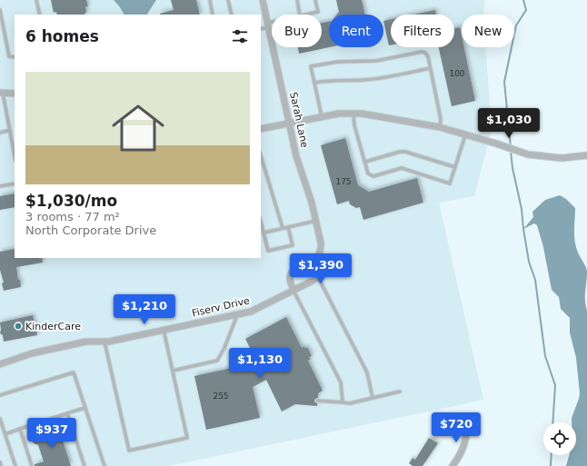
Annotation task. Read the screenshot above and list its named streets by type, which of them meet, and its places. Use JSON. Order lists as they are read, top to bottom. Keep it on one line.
{"streets":{"street":["Sarah Lane","Fiserv Drive"]},"places":["KinderCare"],"house_numbers":["100","175","255"],"page":{"chip":["Buy","Rent","Filters","New"],"heading":"6 homes","list":[{"name":"$1,030/mo","note":"3 rooms · 77 m² · North Corporate Drive"}],"price":["$1,030","$1,390","$1,210","$1,130","$720","$937"]}}
